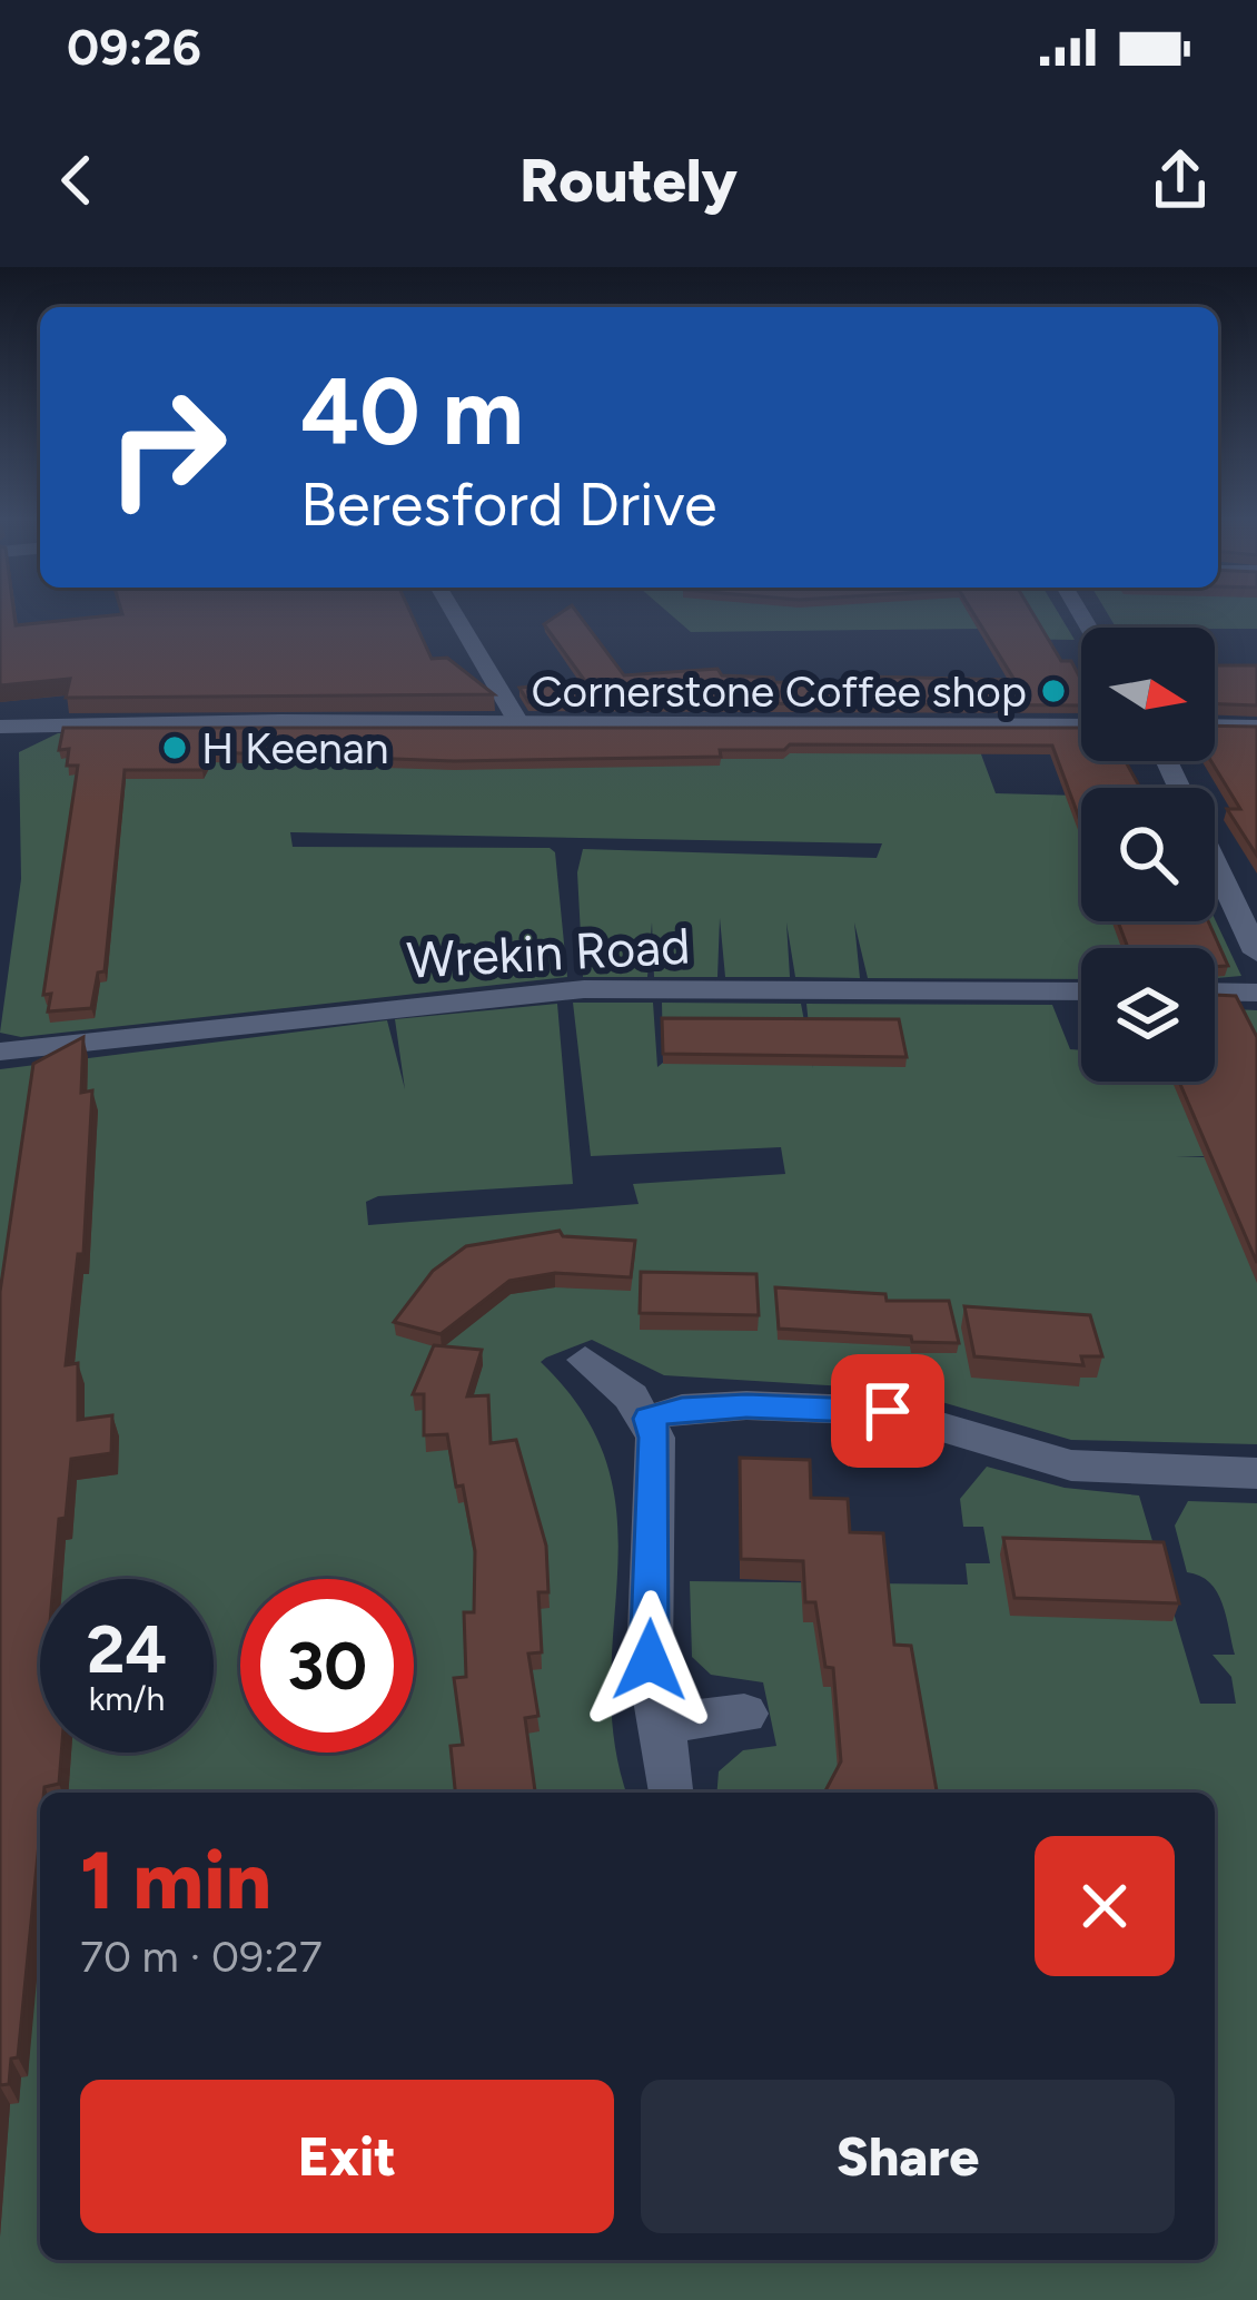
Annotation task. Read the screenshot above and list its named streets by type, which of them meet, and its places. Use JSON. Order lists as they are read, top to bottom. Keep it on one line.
{"streets":{"street":["Wrekin Road"]},"places":["Cornerstone Coffee shop","H Keenan"],"north":"right","page":{"status":"09:26","header":"Routely","turn":["40 m","Beresford Drive"],"speed":"24 km/h","limit":"30","heading":["1 min","70 m · 09:27"],"buttons":["Exit","Share"]}}
